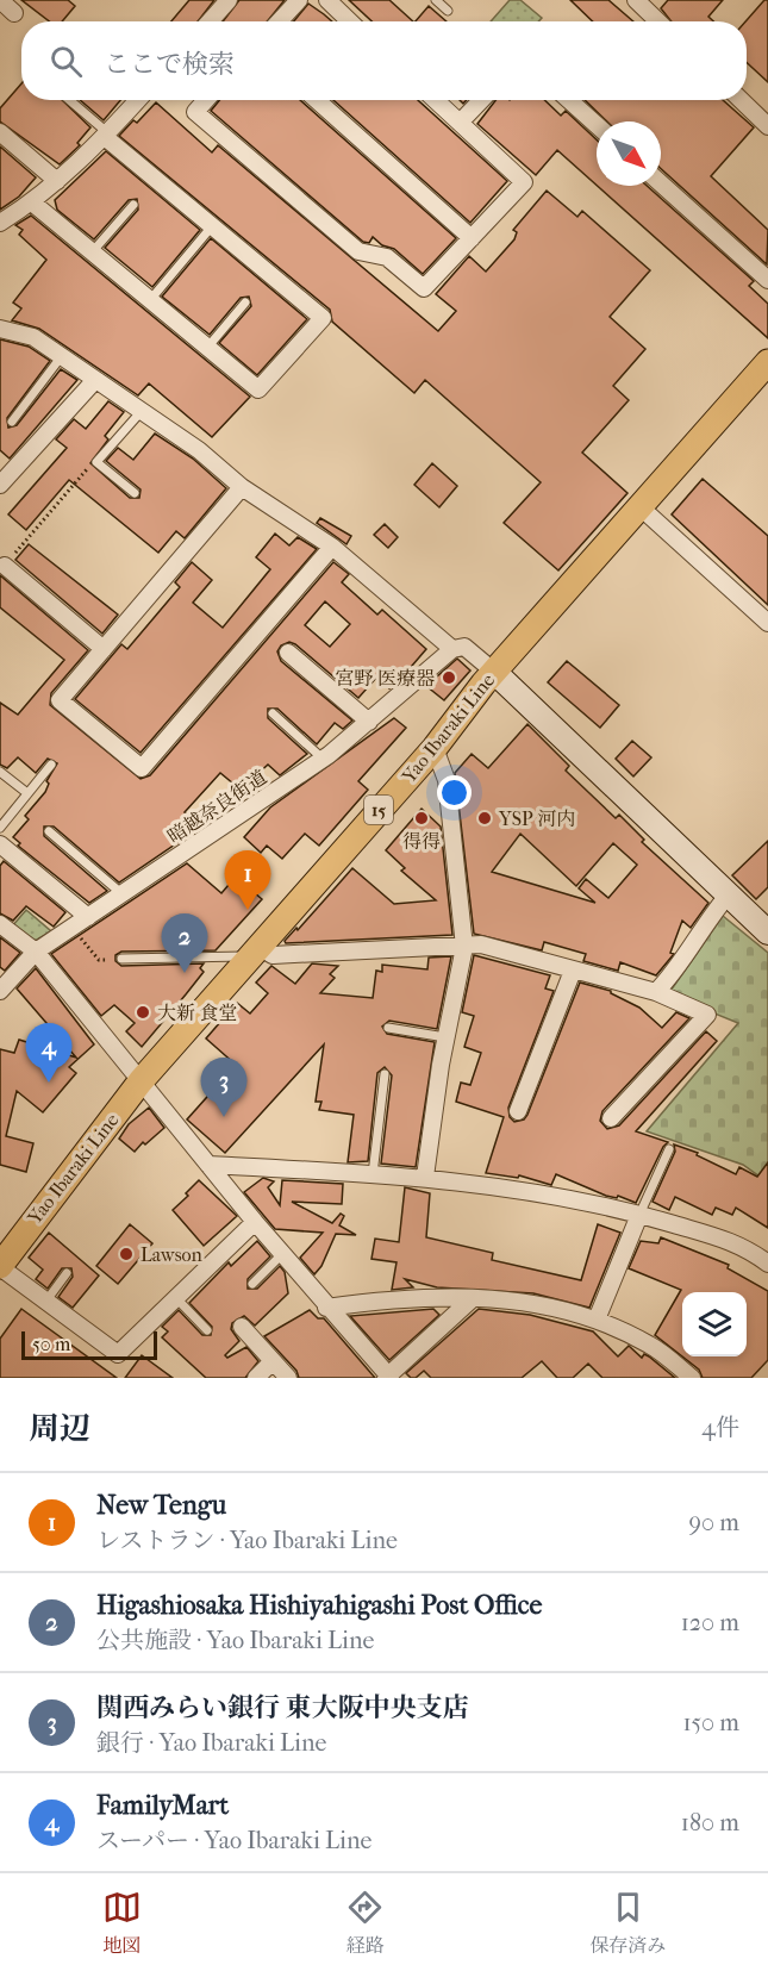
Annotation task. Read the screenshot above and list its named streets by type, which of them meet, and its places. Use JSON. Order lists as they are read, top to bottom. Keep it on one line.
{"streets":{"main road":["Yao Ibaraki Line","15"],"street":["暗越奈良街道"]},"places":["宮野 医療器","得得","YSP 河内","大新 食堂","Lawson"],"scale_bar":"50 m","north":"bottom right","page":{"search":"ここで検索","pins":["1","2","4","3"],"scale":"50 m","heading":["周辺","4件"],"list":[{"mark":"1","name":"New Tengu","note":"レストラン · Yao Ibaraki Line","value":"90 m"},{"mark":"2","name":"Higashiosaka Hishiyahigashi Post Office","note":"公共施設 · Yao Ibaraki Line","value":"120 m"},{"mark":"3","name":"関西みらい銀行 東大阪中央支店","note":"銀行 · Yao Ibaraki Line","value":"150 m"},{"mark":"4","name":"FamilyMart","note":"スーパー · Yao Ibaraki Line","value":"180 m"}],"nav":["地図","経路","保存済み"]}}
